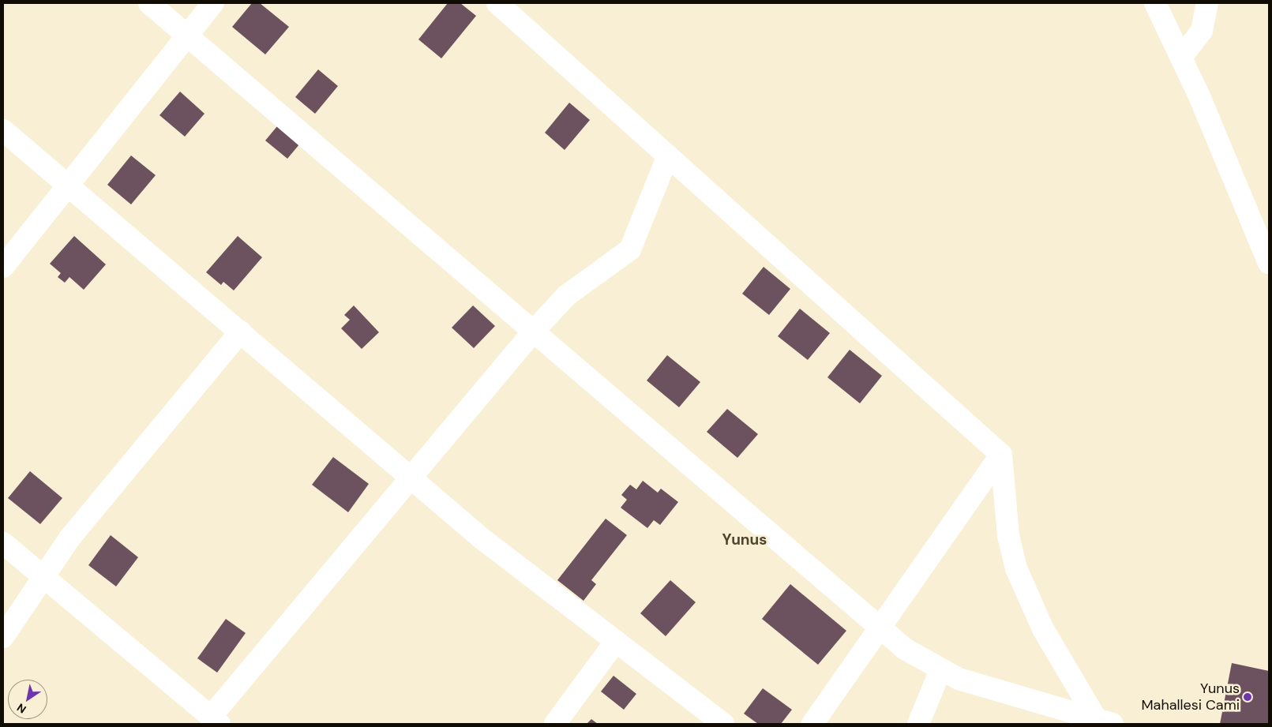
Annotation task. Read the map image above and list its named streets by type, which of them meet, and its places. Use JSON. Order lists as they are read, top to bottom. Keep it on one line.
{"districts":["Yunus"],"places":["Yunus Mahallesi Cami"],"north":"bottom left"}
